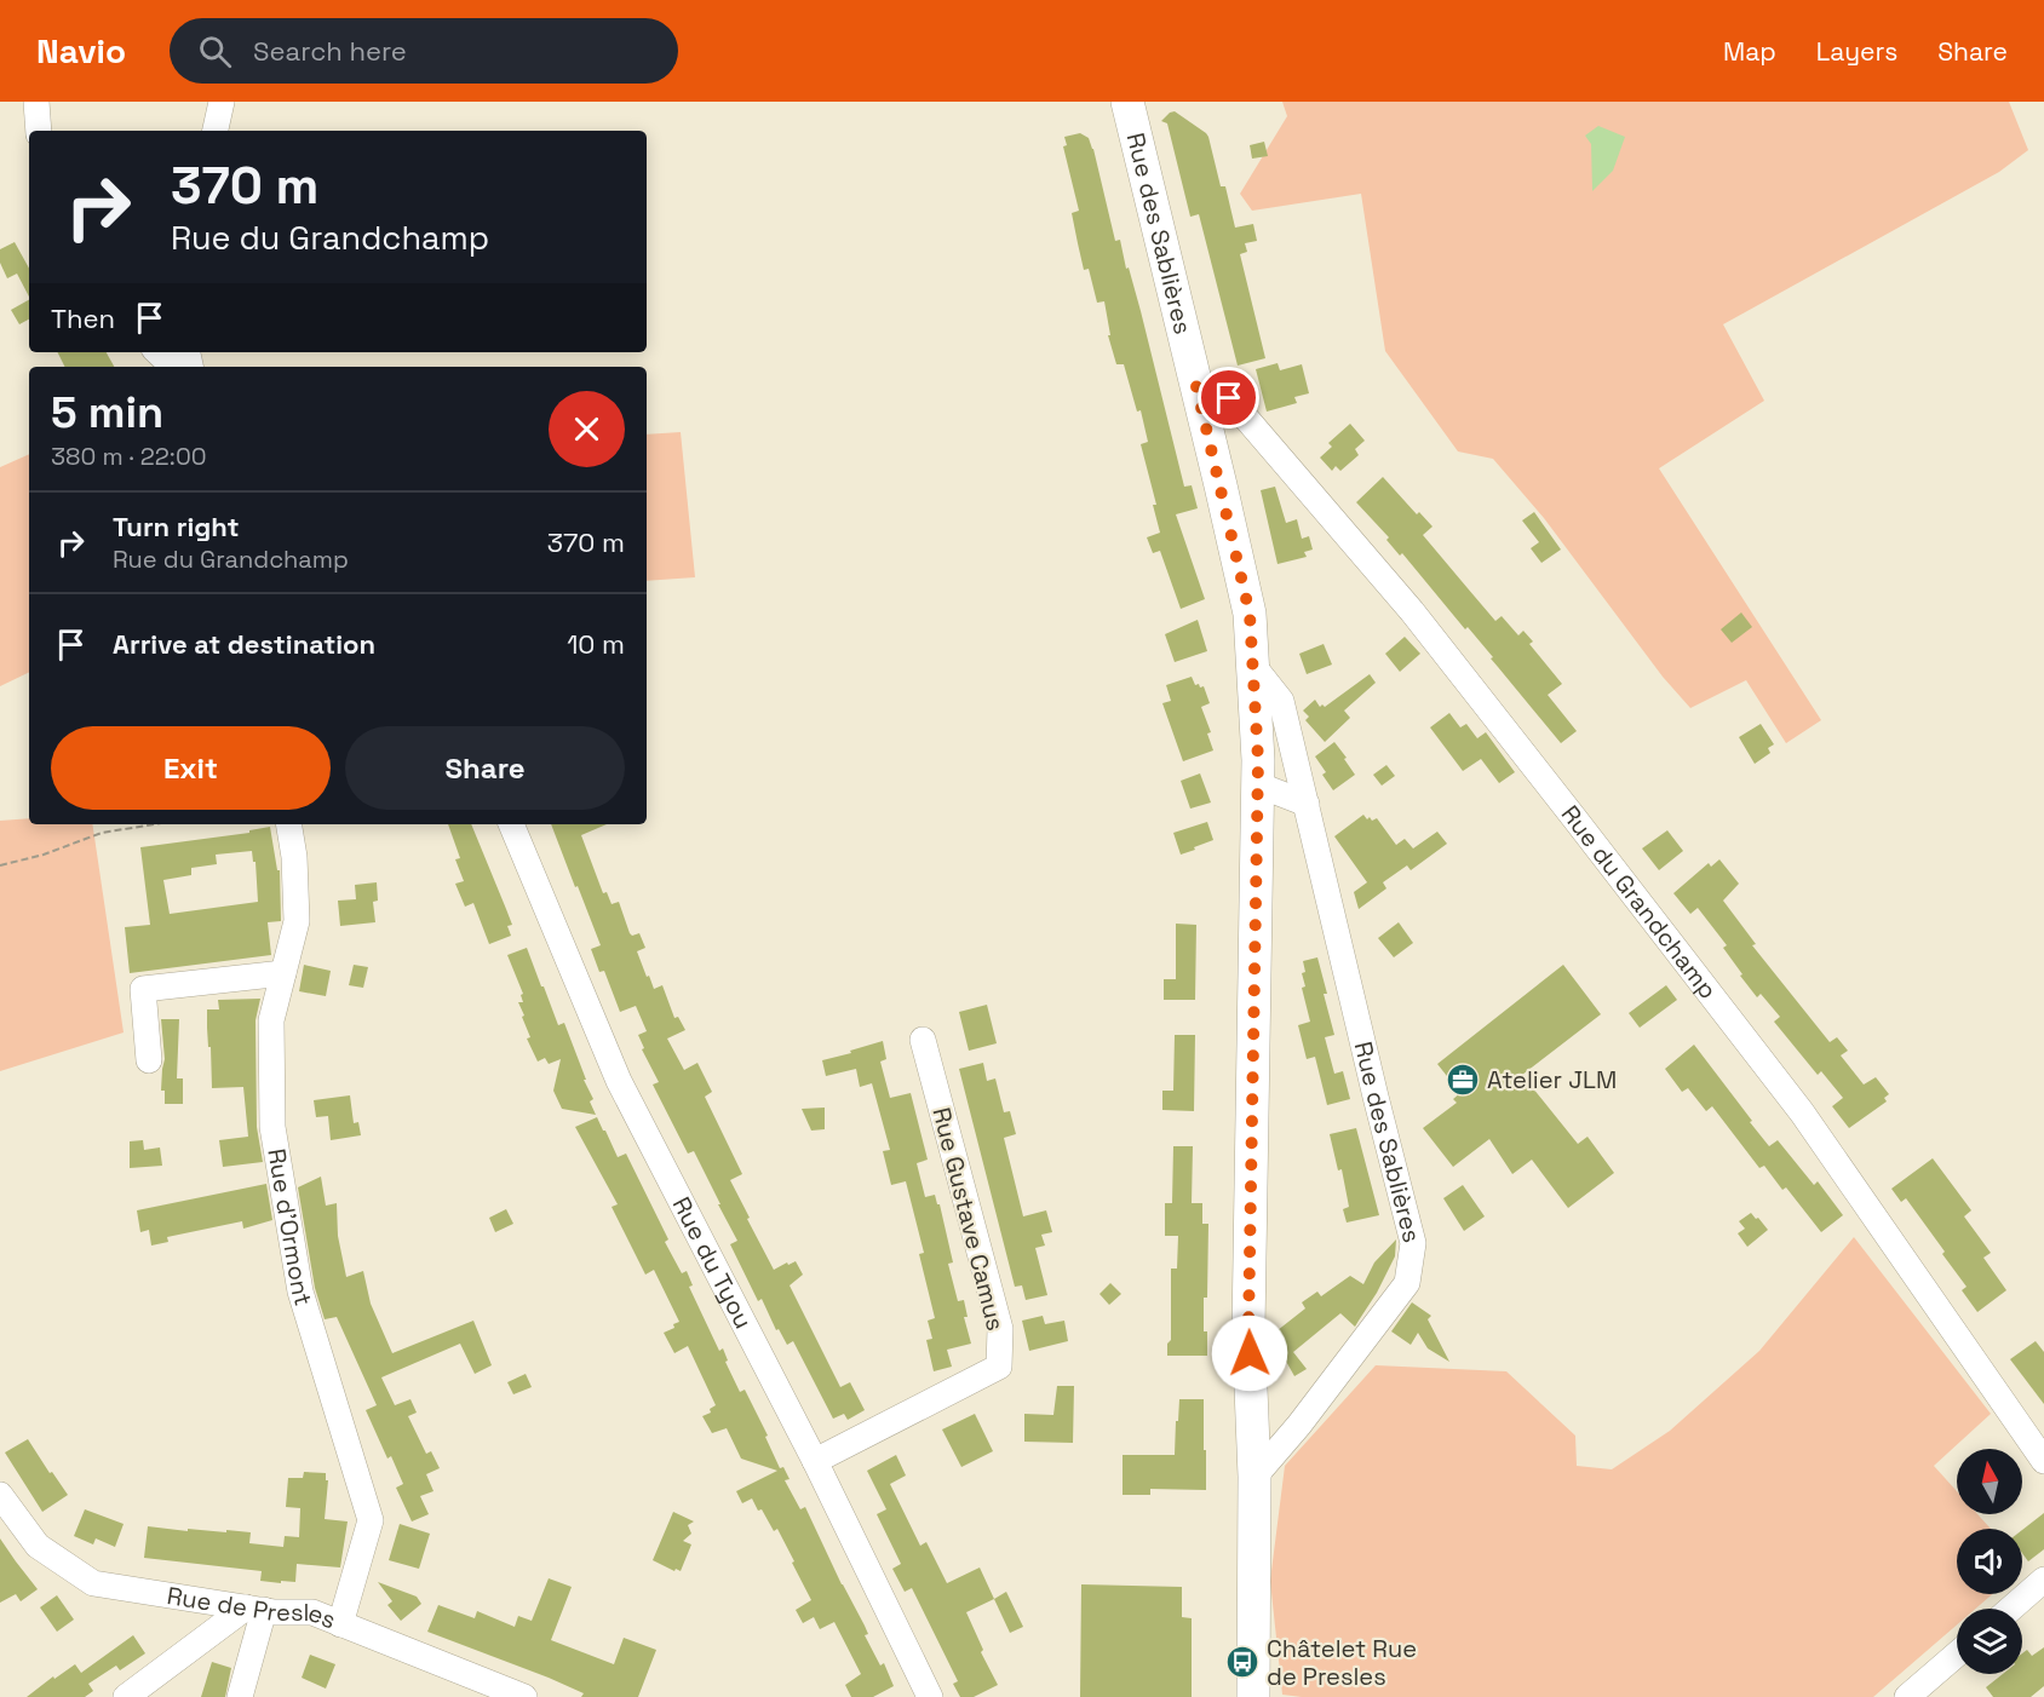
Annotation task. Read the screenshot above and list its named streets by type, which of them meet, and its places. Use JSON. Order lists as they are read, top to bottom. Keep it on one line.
{"streets":{"main road":["Rue des Sablières"],"street":["Rue du Grandchamp","Rue Gustave Camus","Rue d'Ormont","Rue du Tyou","Rue de Presles"]},"crossings":[["Rue des Sablières","Rue du Grandchamp"],["Rue Gustave Camus","Rue du Tyou"],["Rue d'Ormont","Rue de Presles"]],"places":{"office":["Atelier JLM"],"bus stop":["Châtelet Rue de Presles"]},"north":"top","page":{"header":"Navio","search":"Search here","nav":["Map","Layers","Share"],"turn":["370 m","Rue du Grandchamp"],"then":"Then","heading":["5 min","380 m · 22:00"],"list":[{"name":"Turn right","note":"Rue du Grandchamp","value":"370 m"},{"name":"Arrive at destination","value":"10 m"}],"buttons":["Exit","Share"]}}
